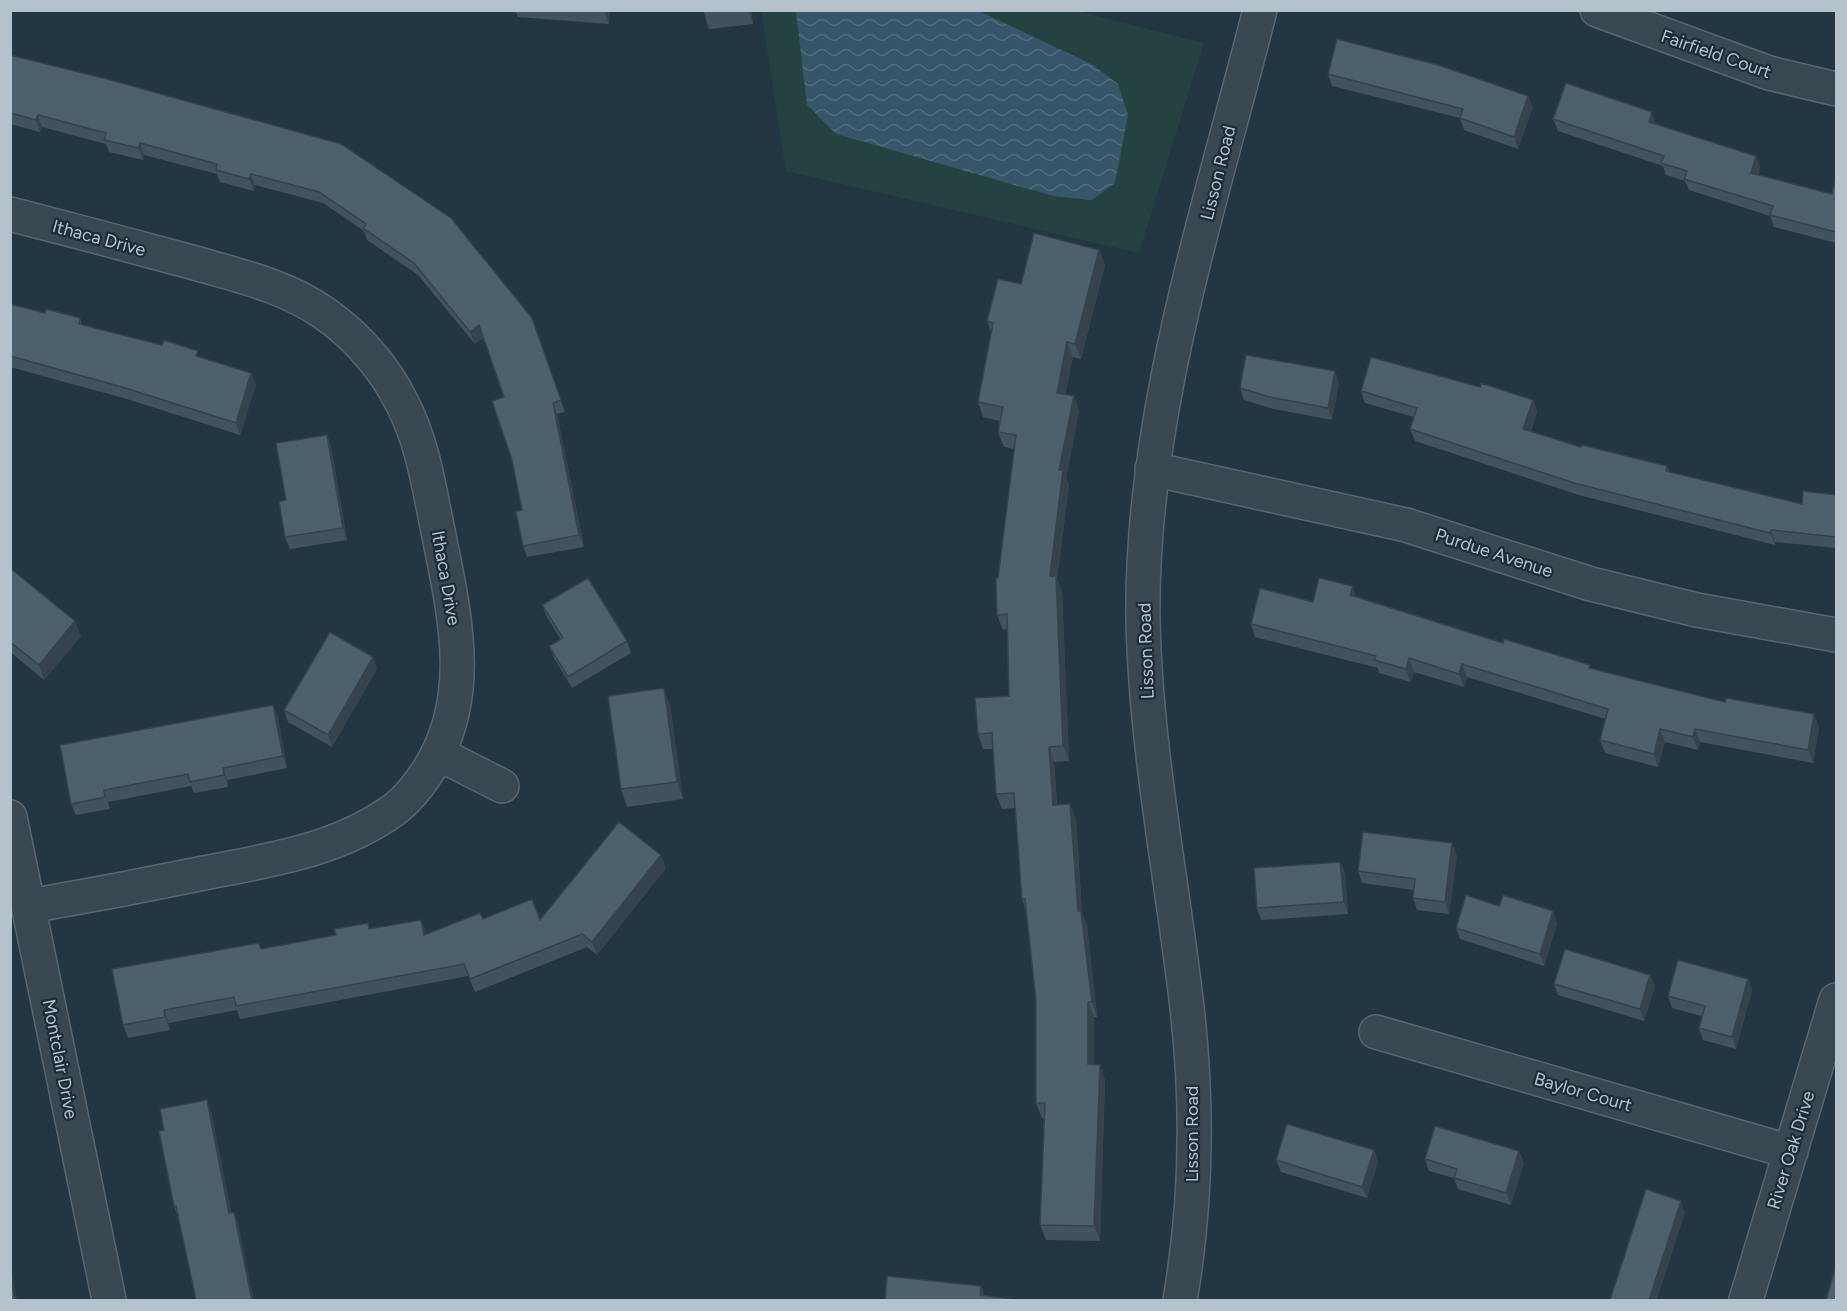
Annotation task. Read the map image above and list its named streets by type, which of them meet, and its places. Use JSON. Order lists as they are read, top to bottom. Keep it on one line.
{"streets":{"street":["Fairfield Court","Lisson Road","Ithaca Drive","Purdue Avenue","Montclair Drive","Baylor Court","River Oak Drive"]},"crossings":[["Lisson Road","Purdue Avenue"],["Ithaca Drive","Montclair Drive"],["Baylor Court","River Oak Drive"]]}
